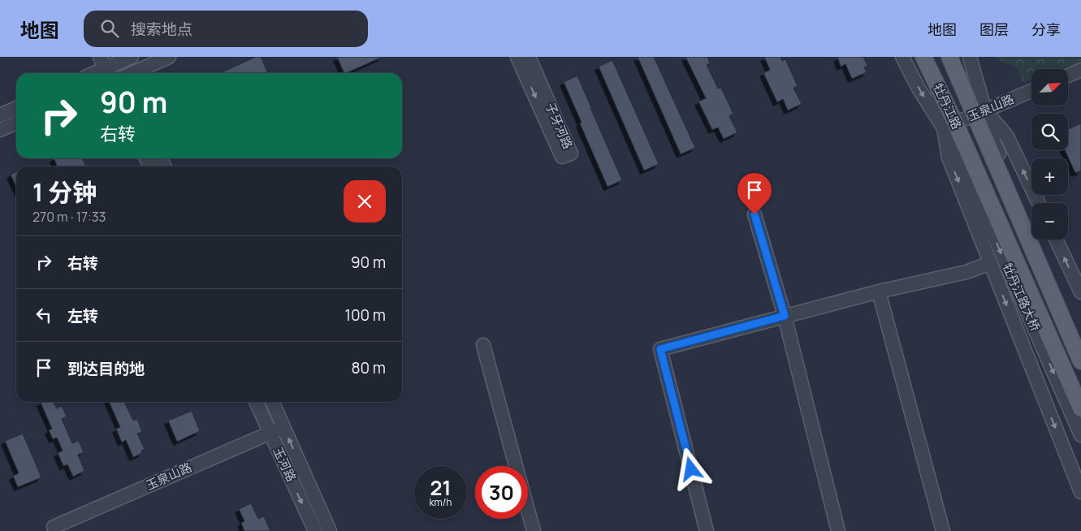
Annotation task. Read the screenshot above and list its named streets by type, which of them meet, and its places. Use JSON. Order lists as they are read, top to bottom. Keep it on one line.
{"streets":{"main road":["牡丹江路","牡丹江路大桥"],"street":["玉泉山路","子牙河路","玉河路"]},"crossings":[["牡丹江路","玉泉山路"],["牡丹江路","牡丹江路大桥"],["玉泉山路","玉河路"]],"north":"top right","page":{"header":"地图","search":"搜索地点","nav":["地图","图层","分享"],"map_buttons":["+","−"],"turn":["90 m","右转"],"heading":["1 分钟","270 m · 17:33"],"list":[{"name":"右转","value":"90 m"},{"name":"左转","value":"100 m"},{"name":"到达目的地","value":"80 m"}],"speed":"21 km/h","limit":"30"}}
